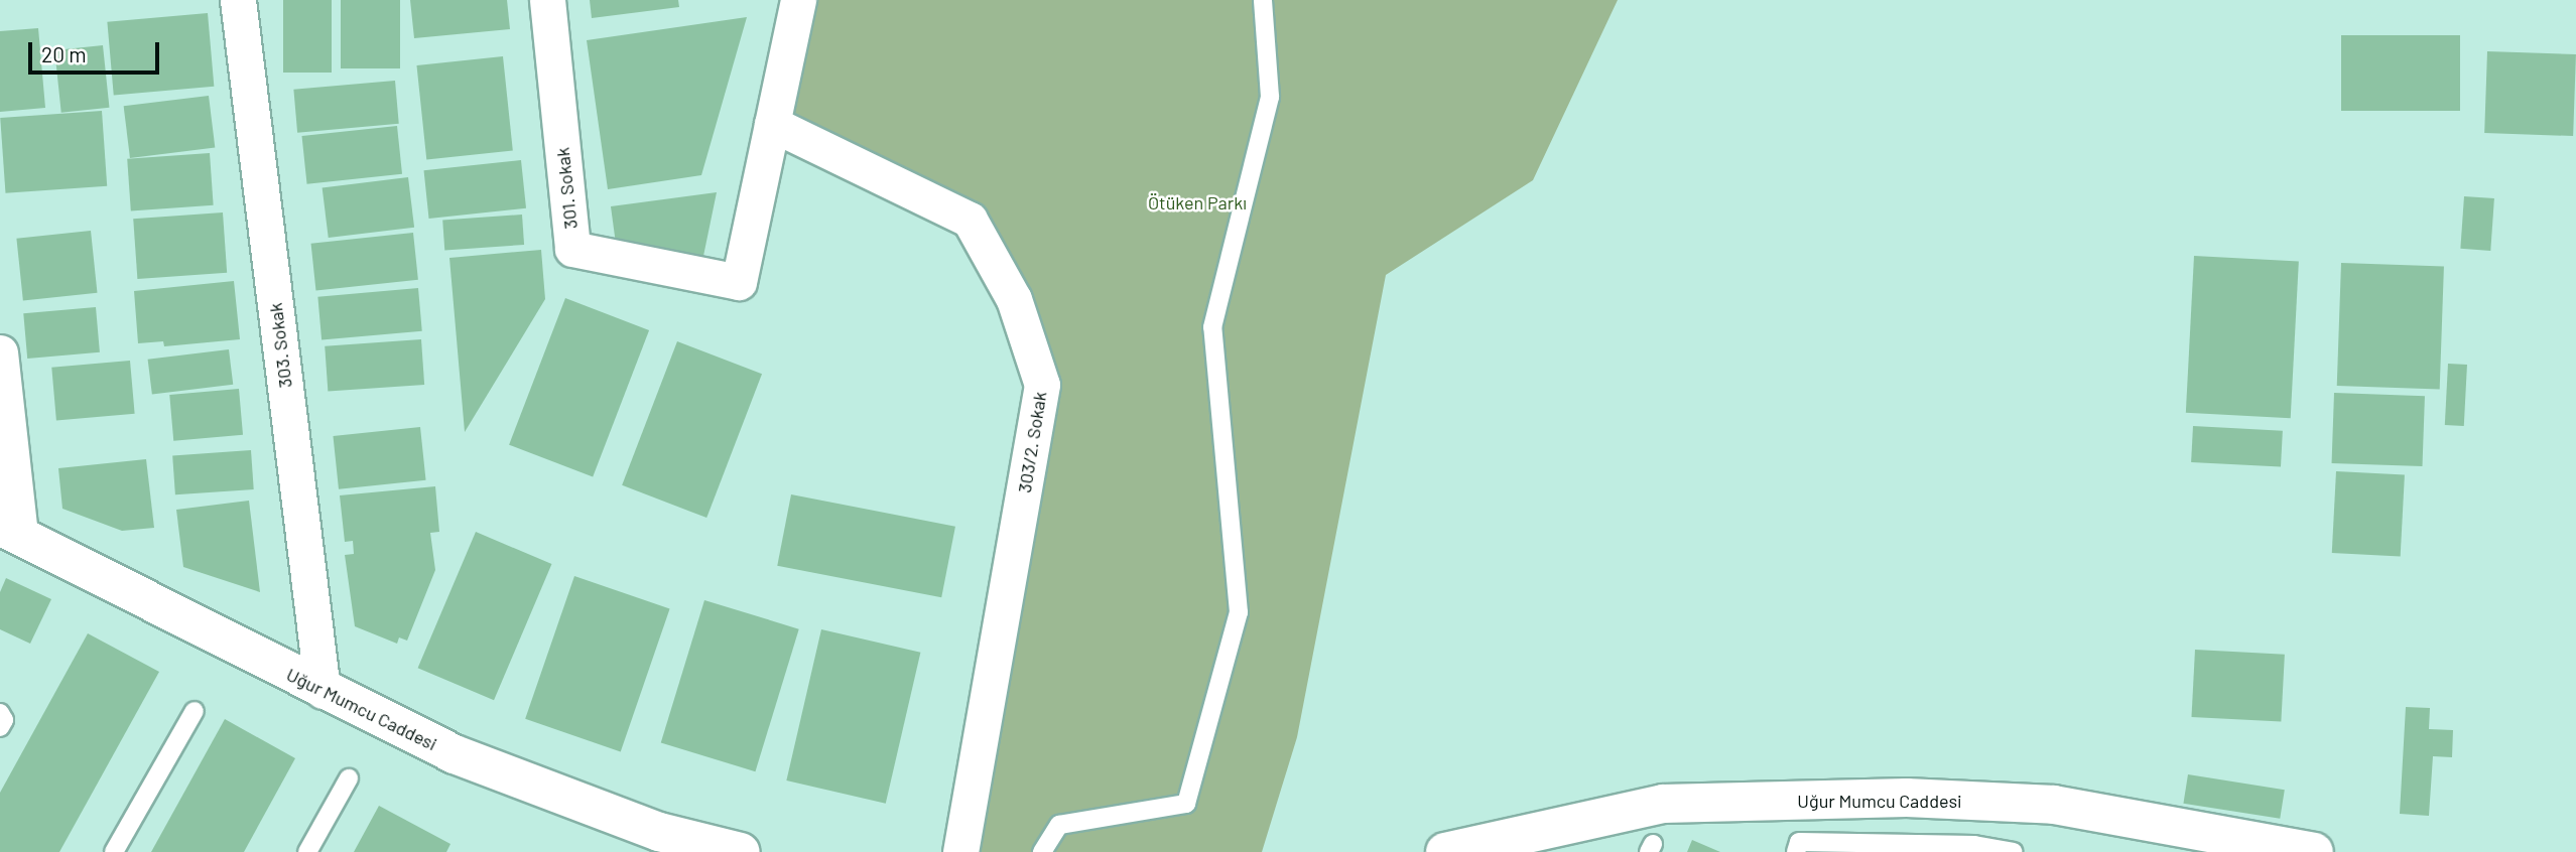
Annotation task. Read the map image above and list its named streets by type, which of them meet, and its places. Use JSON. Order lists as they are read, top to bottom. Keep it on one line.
{"streets":{"main road":["Uğur Mumcu Caddesi"],"street":["301. Sokak","303. Sokak","303/2. Sokak"]},"crossings":[["301. Sokak","303/2. Sokak"],["303. Sokak","Uğur Mumcu Caddesi"]],"parks":["Ötüken Parkı"],"scale_bar":"20 m"}
